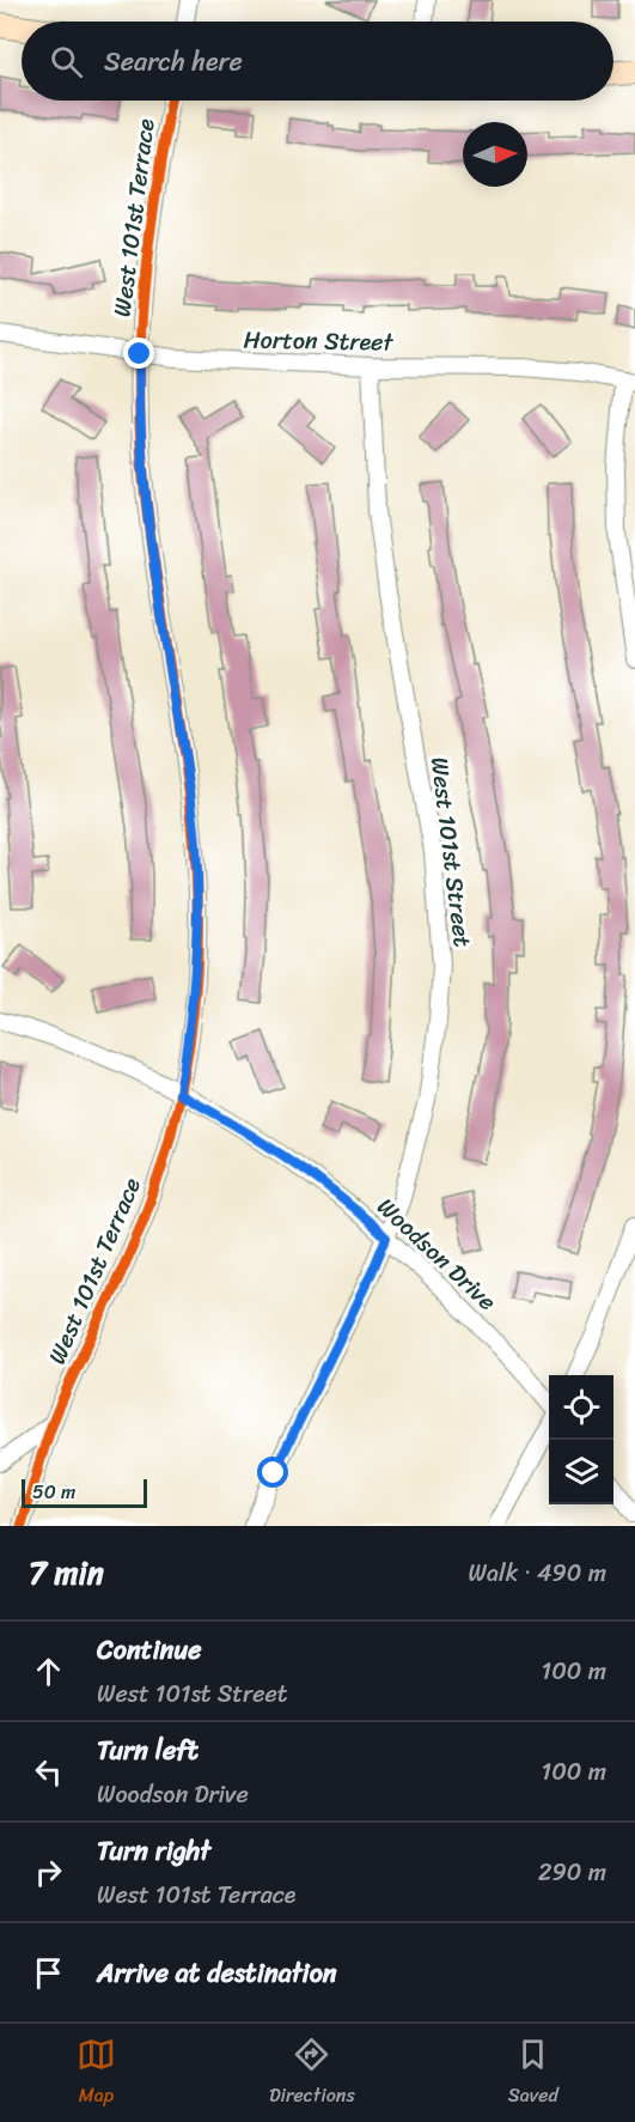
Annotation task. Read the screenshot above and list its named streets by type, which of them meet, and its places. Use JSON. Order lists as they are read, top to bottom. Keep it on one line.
{"streets":{"street":["West 101st Terrace","Horton Street","West 101st Street","Woodson Drive"]},"crossings":[["West 101st Terrace","Horton Street"],["West 101st Terrace","Woodson Drive"],["Horton Street","West 101st Street"],["West 101st Street","Woodson Drive"]],"scale_bar":"50 m","north":"right","page":{"search":"Search here","scale":"50 m","heading":["7 min","Walk · 490 m"],"list":[["Continue","West 101st Street","100 m"],["Turn left","Woodson Drive","100 m"],["Turn right","West 101st Terrace","290 m"],"Arrive at destination"],"nav":["Map","Directions","Saved"]}}
